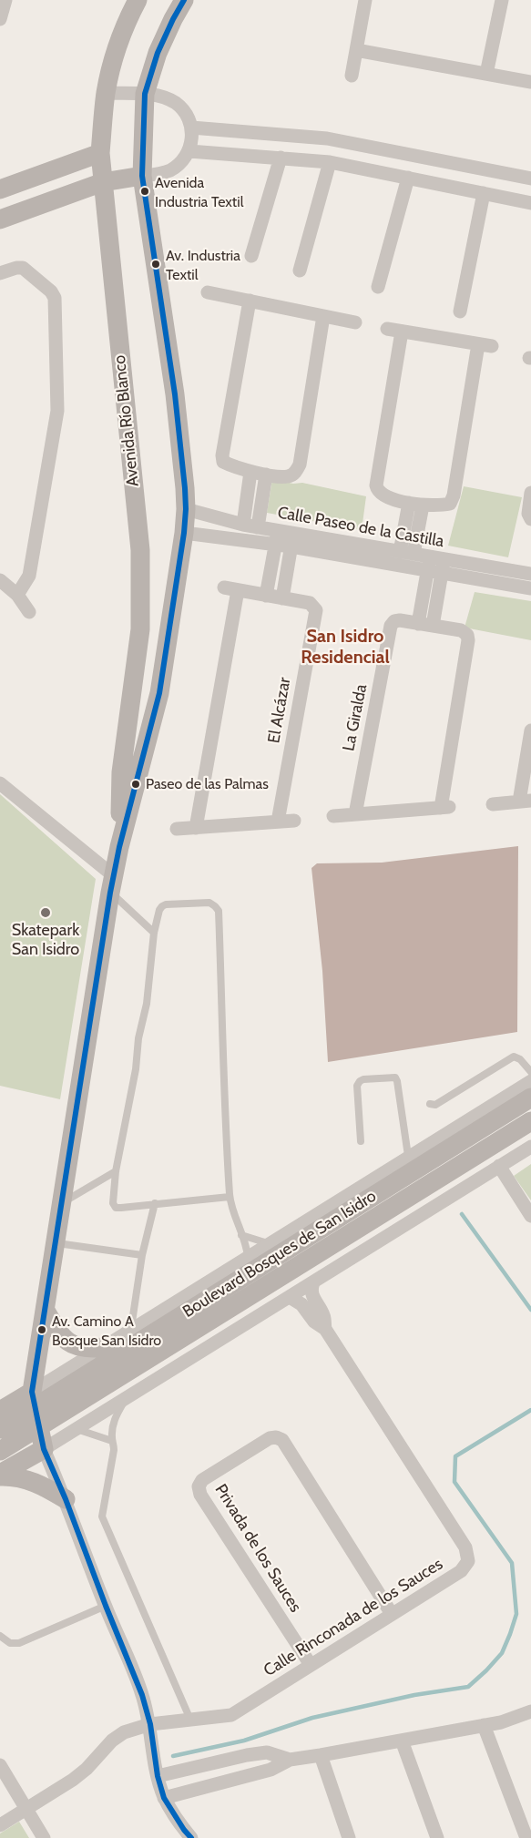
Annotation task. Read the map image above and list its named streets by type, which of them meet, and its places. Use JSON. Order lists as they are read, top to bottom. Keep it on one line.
{"streets":{"street":["Avenida Río Blanco","Calle Paseo de la Castilla","El Alcázar","La Giralda","Boulevard Bosques de San Isidro","Privada de los Sauces","Calle Rinconada de los Sauces"]},"crossings":[["Avenida Río Blanco","Calle Paseo de la Castilla"],["Avenida Río Blanco","Boulevard Bosques de San Isidro"],["Avenida Río Blanco","Calle Rinconada de los Sauces"],["Privada de los Sauces","Calle Rinconada de los Sauces"]],"districts":["San Isidro Residencial"],"places":["Avenida Industria Textil","Av. Industria Textil","Paseo de las Palmas","Skatepark San Isidro","Av. Camino A Bosque San Isidro"]}
